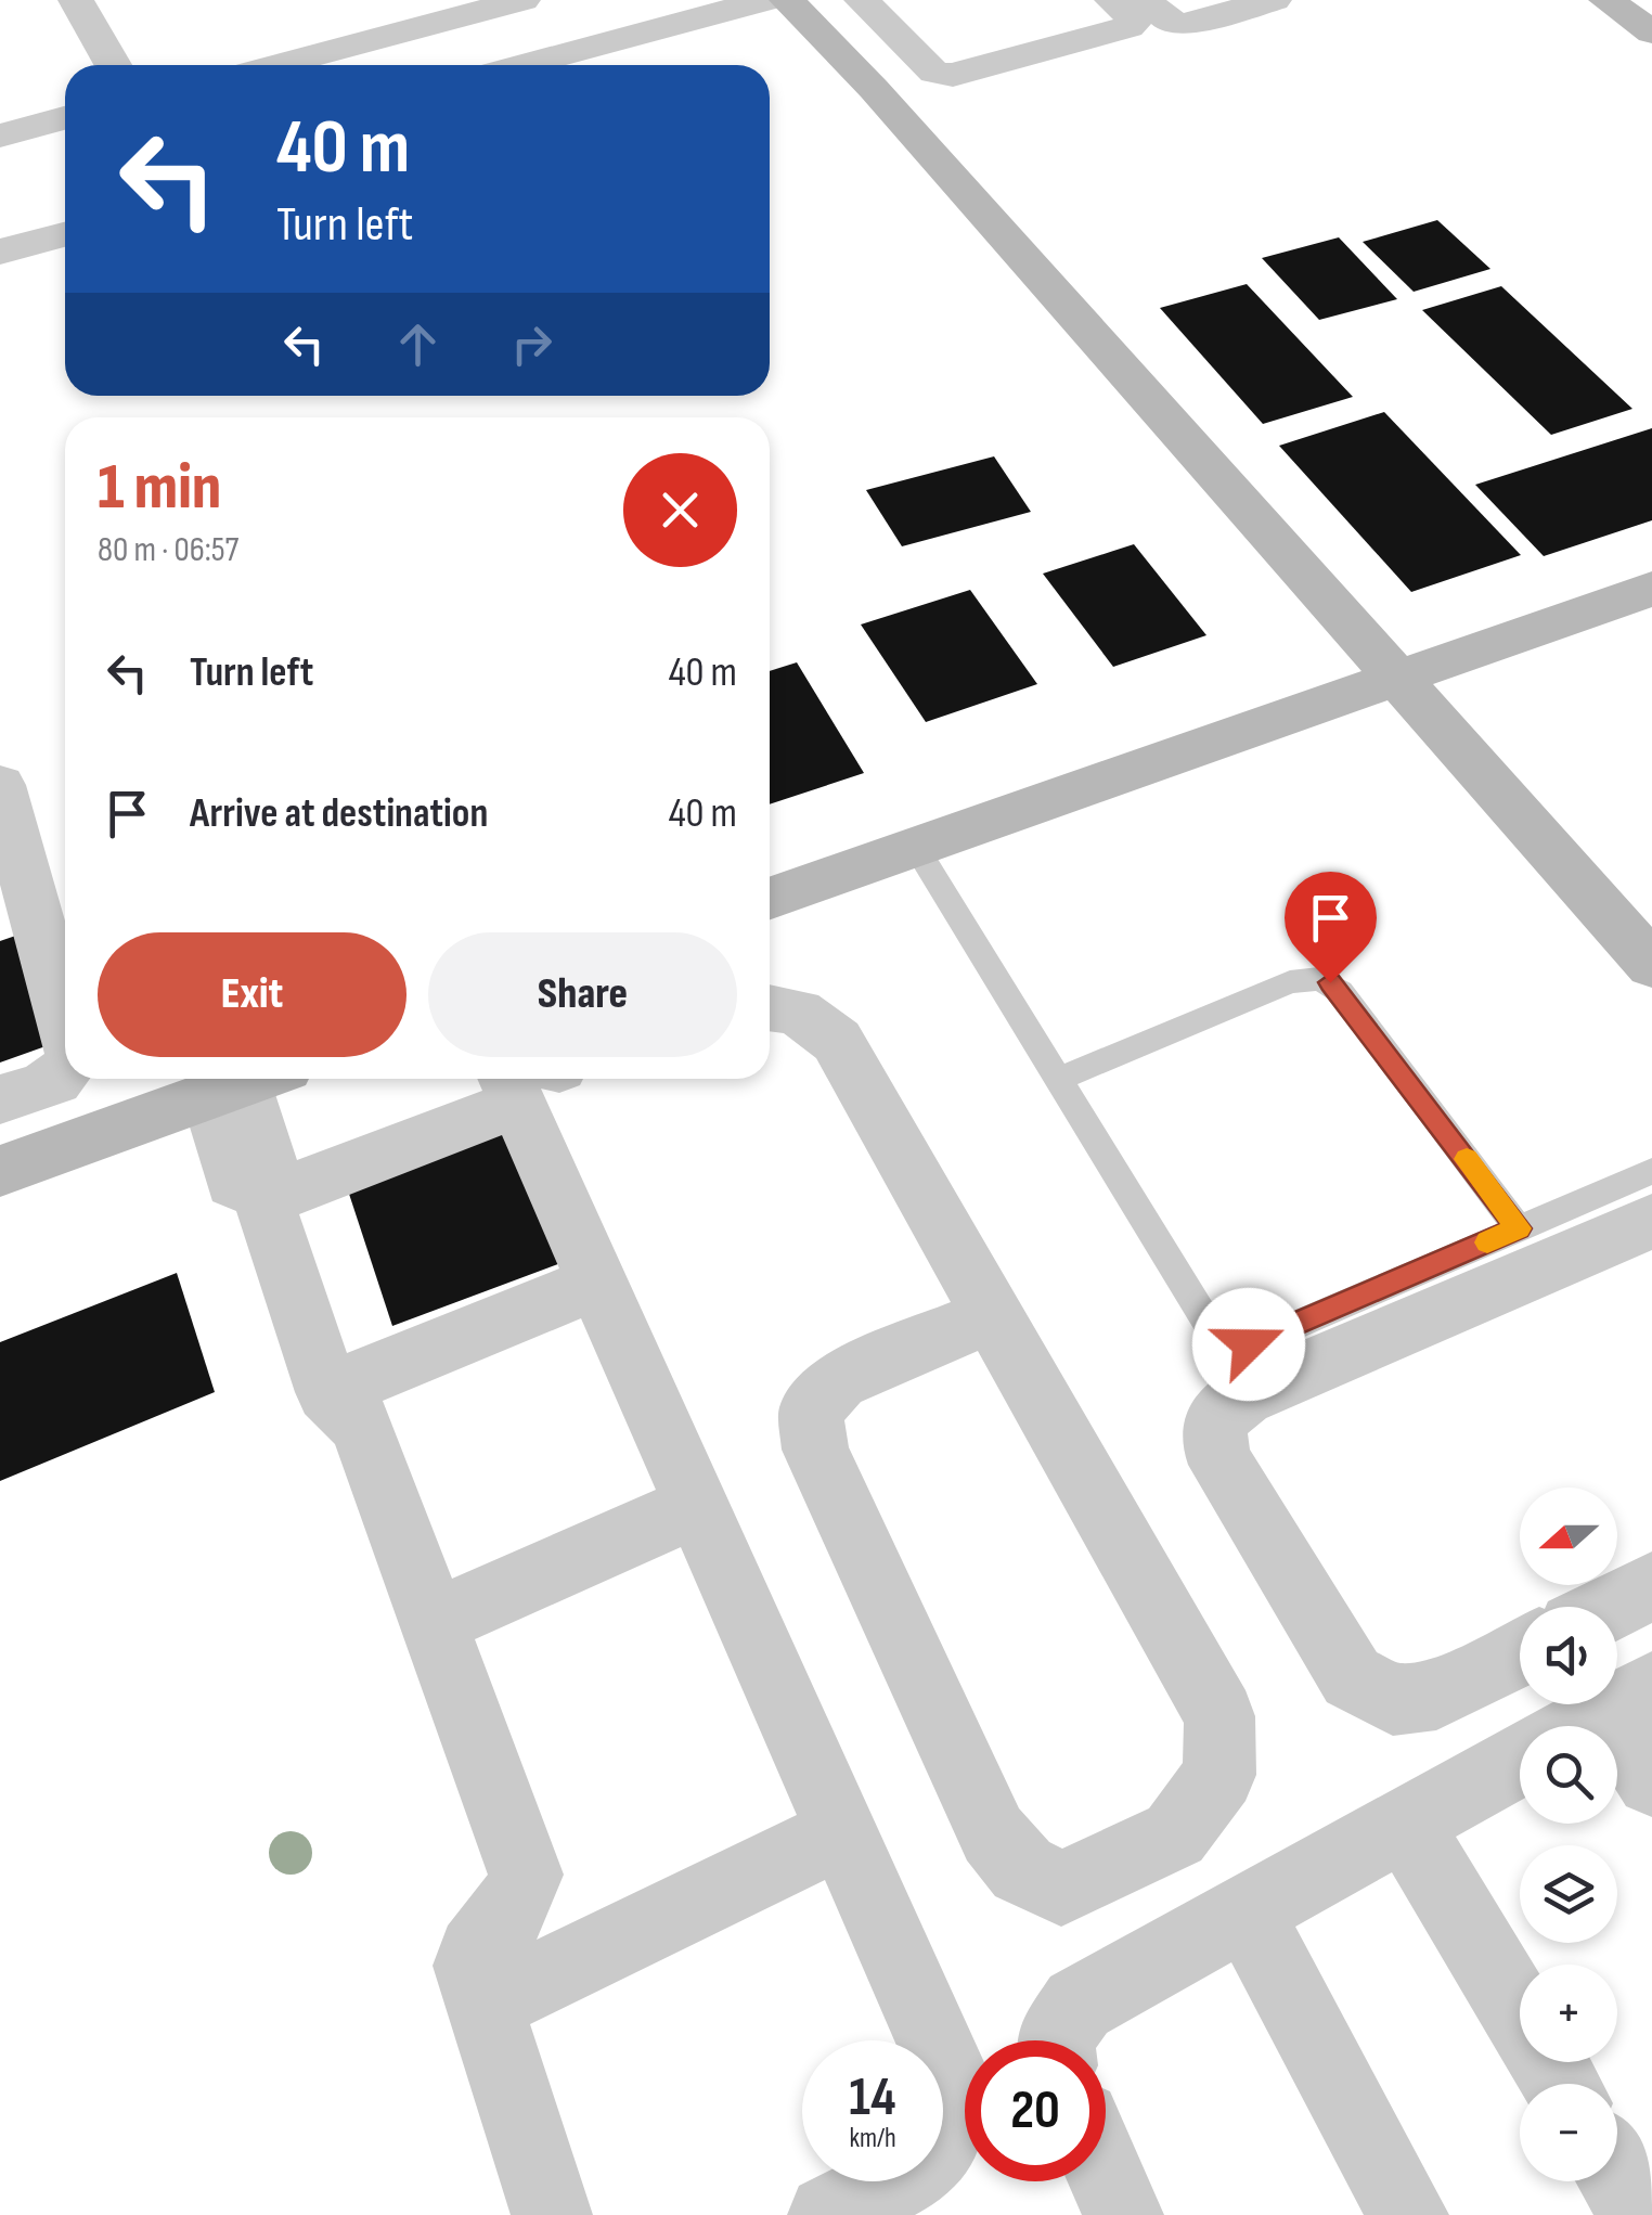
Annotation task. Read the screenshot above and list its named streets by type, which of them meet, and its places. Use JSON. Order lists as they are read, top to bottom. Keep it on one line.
{"north":"left","page":{"turn":["40 m","Turn left"],"heading":["1 min","80 m · 06:57"],"list":[{"name":"Turn left","value":"40 m"},{"name":"Arrive at destination","value":"40 m"}],"buttons":["Exit","Share"],"map_buttons":["+","−"],"speed":"14 km/h","limit":"20"}}
